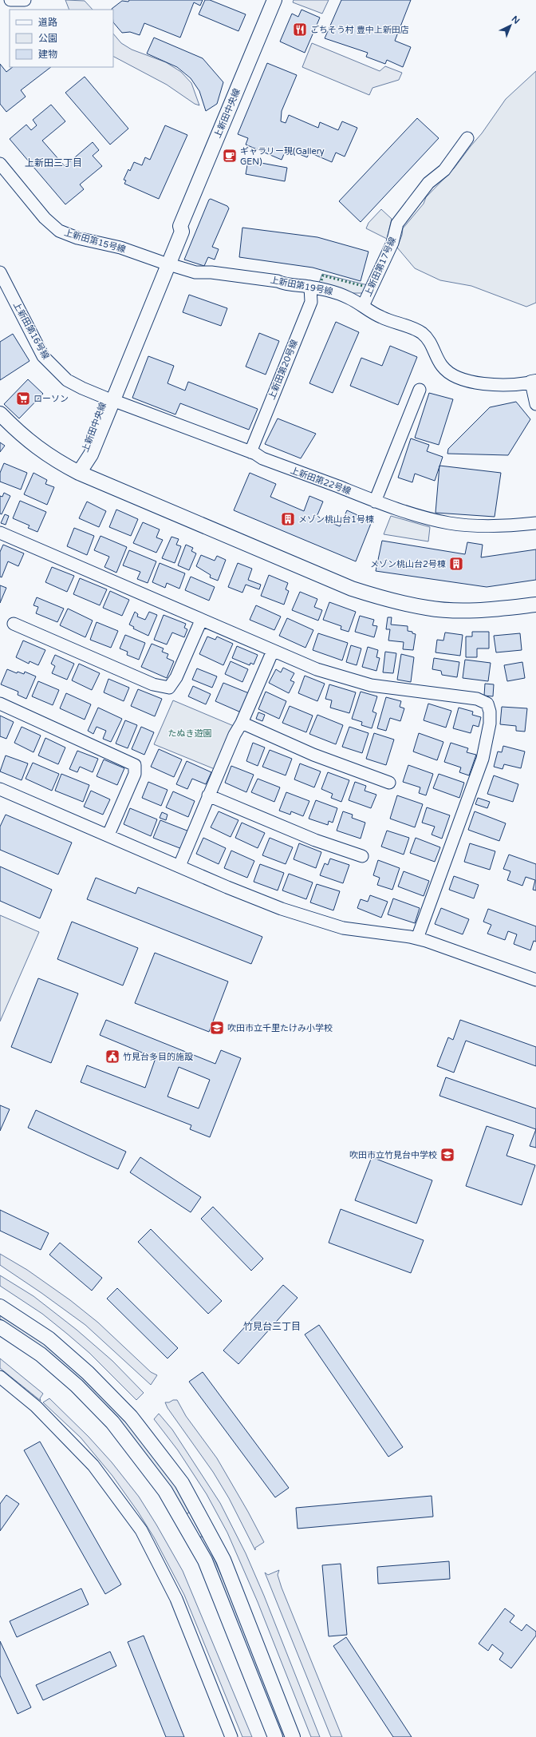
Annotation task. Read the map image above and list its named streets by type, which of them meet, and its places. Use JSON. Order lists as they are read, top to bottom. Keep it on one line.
{"streets":{"street":["上新田中央線","上新田第15号線","上新田第17号線","上新田第19号線","上新田第16号線","上新田第20号線","上新田第22号線"]},"crossings":[["上新田中央線","上新田第15号線"],["上新田中央線","上新田第19号線"],["上新田中央線","上新田第16号線"],["上新田中央線","上新田第22号線"],["上新田第15号線","上新田第19号線"],["上新田第17号線","上新田第19号線"],["上新田第19号線","上新田第20号線"],["上新田第16号線","上新田第22号線"],["上新田第20号線","上新田第22号線"]],"districts":["上新田三丁目","竹見台三丁目"],"parks":["たぬき遊園"],"places":{"restaurant":["ごちそう村 豊中上新田店"],"cafe":["ギャラリー現(Gallery GEN)"],"supermarket":["ローソン"],"building":["メゾン桃山台1号棟","メゾン桃山台2号棟"],"school or university":["吹田市立千里たけみ小学校","吹田市立竹見台中学校"],"public building":["竹見台多目的施設"]},"legend":["道路","公園","建物"],"north":"top right"}
